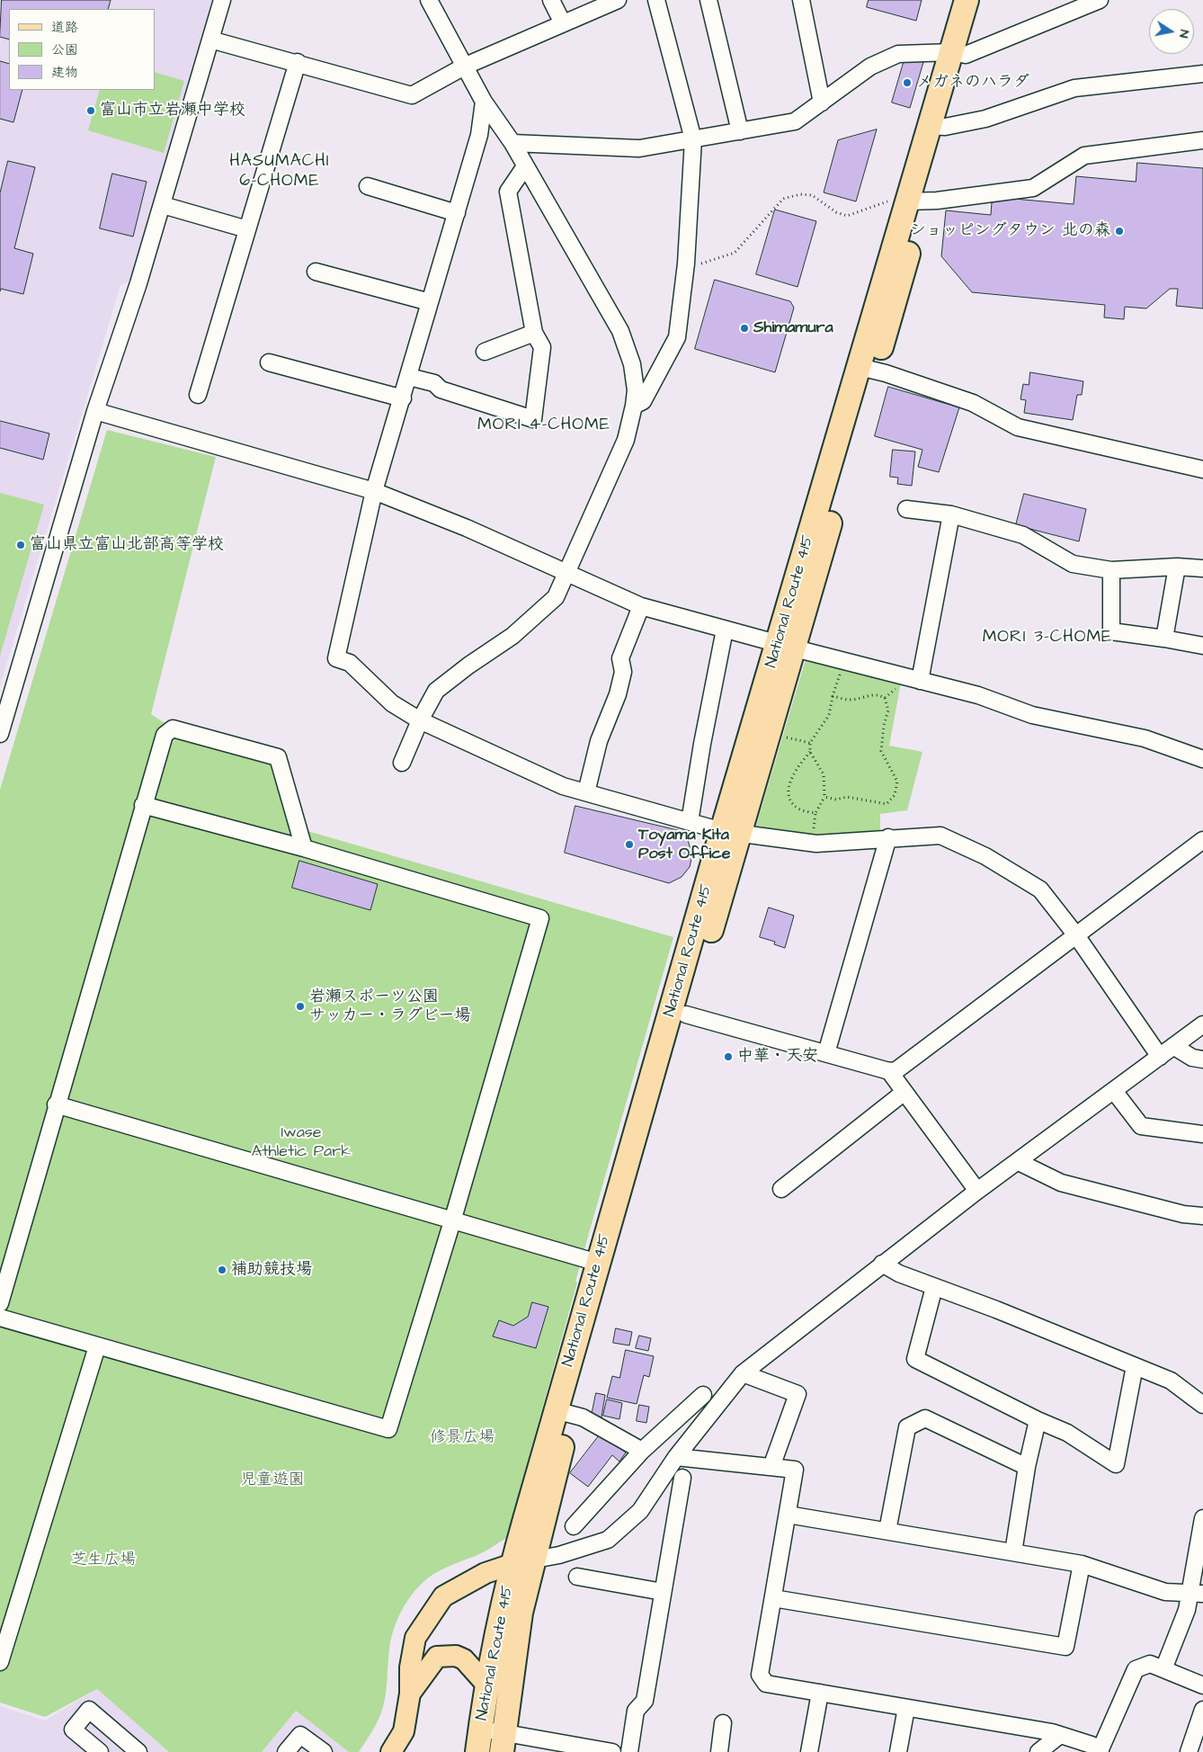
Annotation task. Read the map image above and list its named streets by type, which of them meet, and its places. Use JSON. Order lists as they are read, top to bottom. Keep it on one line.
{"streets":{"highway":["National Route 415"]},"districts":["HASUMACHI 6-CHOME","MORI 4-CHOME","MORI 3-CHOME"],"parks":["Iwase Athletic Park","修景広場","児童遊園","芝生広場"],"places":["メガネのハラダ","富山市立岩瀬中学校","ショッピングタウン 北の森","Shimamura","富山県立富山北部高等学校","Toyama Kita Post Office","岩瀬スポーツ公園 サッカー・ラグビー場","中華・天安","補助競技場"],"legend":["道路","公園","建物"],"north":"right"}
